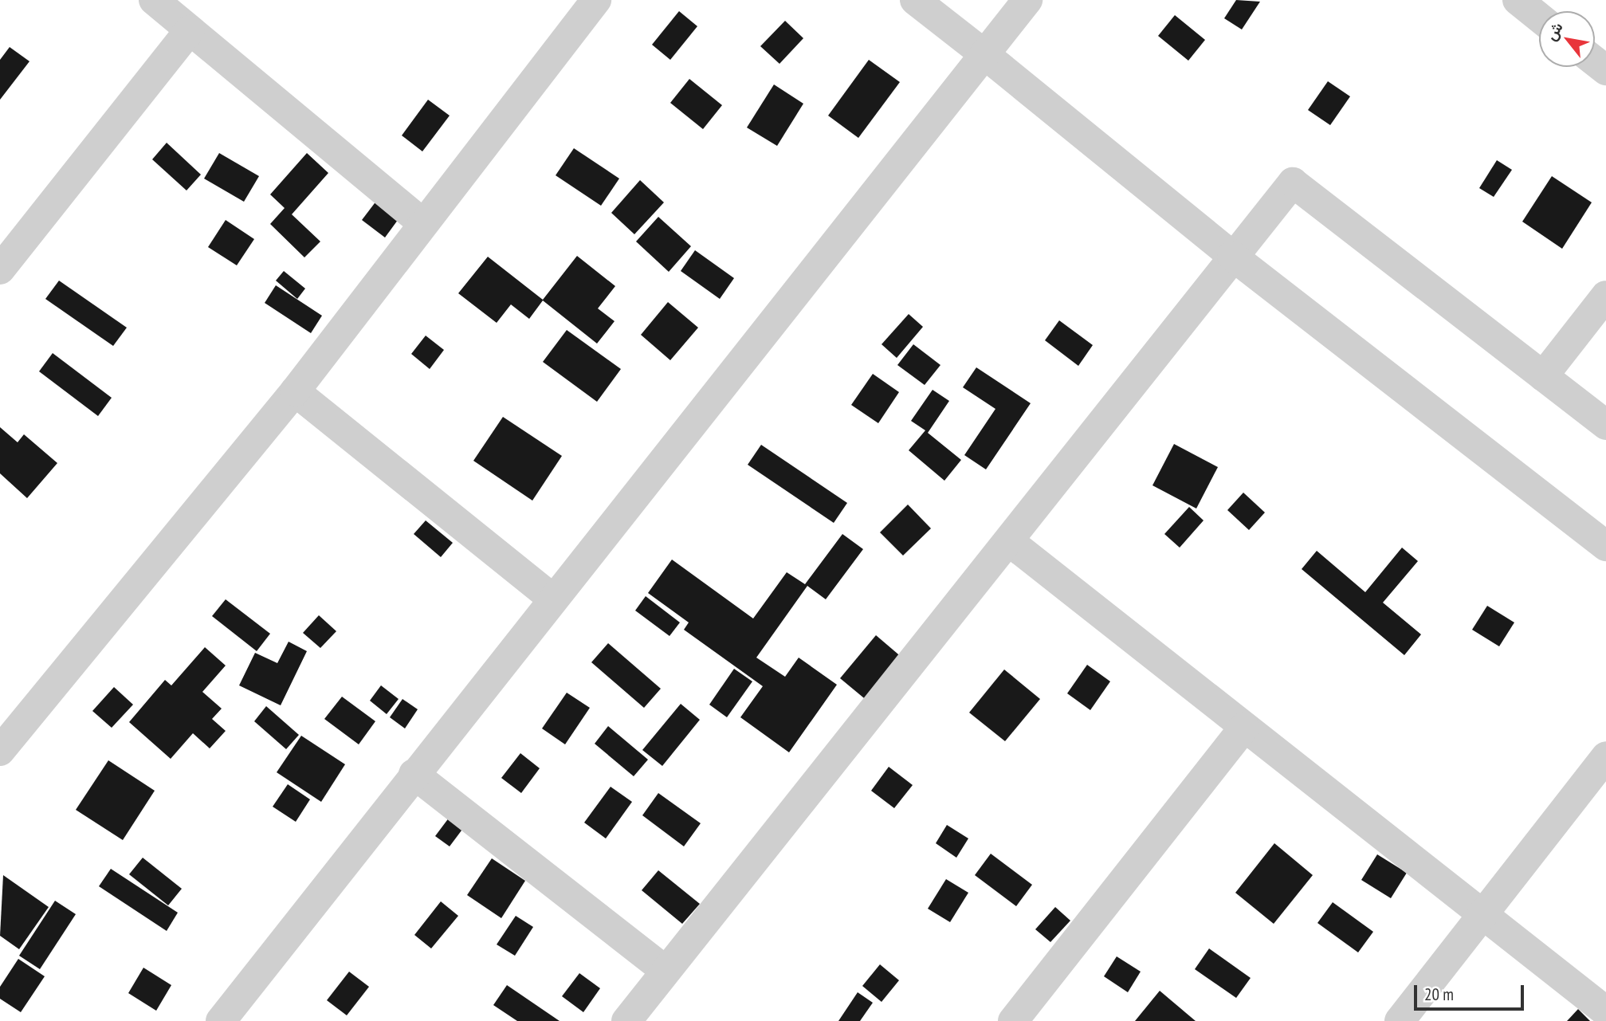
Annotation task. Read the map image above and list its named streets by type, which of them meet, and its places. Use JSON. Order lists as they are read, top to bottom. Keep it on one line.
{"scale_bar":"20 m","north":"top left"}
